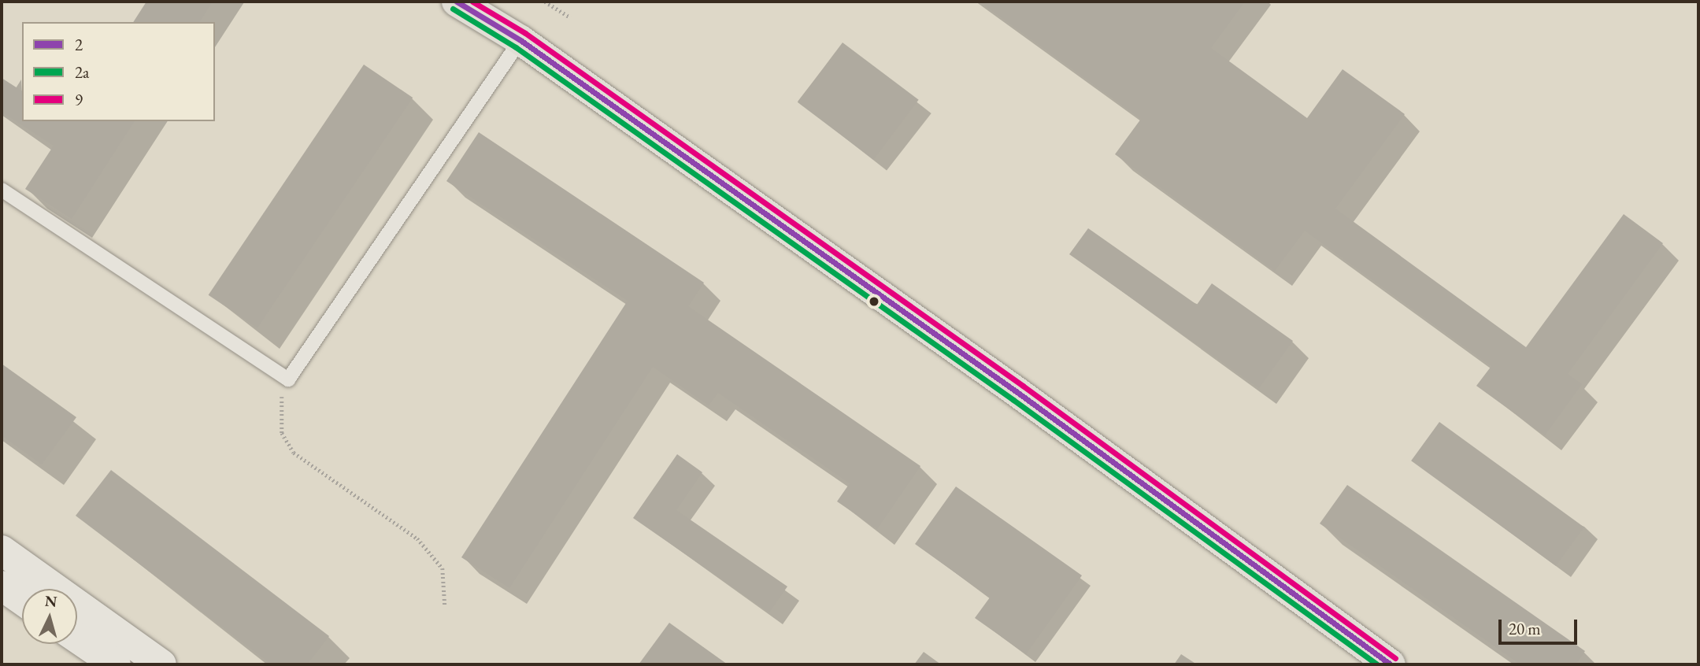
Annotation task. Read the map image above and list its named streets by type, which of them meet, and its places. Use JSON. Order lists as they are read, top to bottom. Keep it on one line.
{"lines":["transit line 2","transit line 9","transit line 2а"],"legend":["2","2а","9"],"scale_bar":"20 m","north":"top"}
